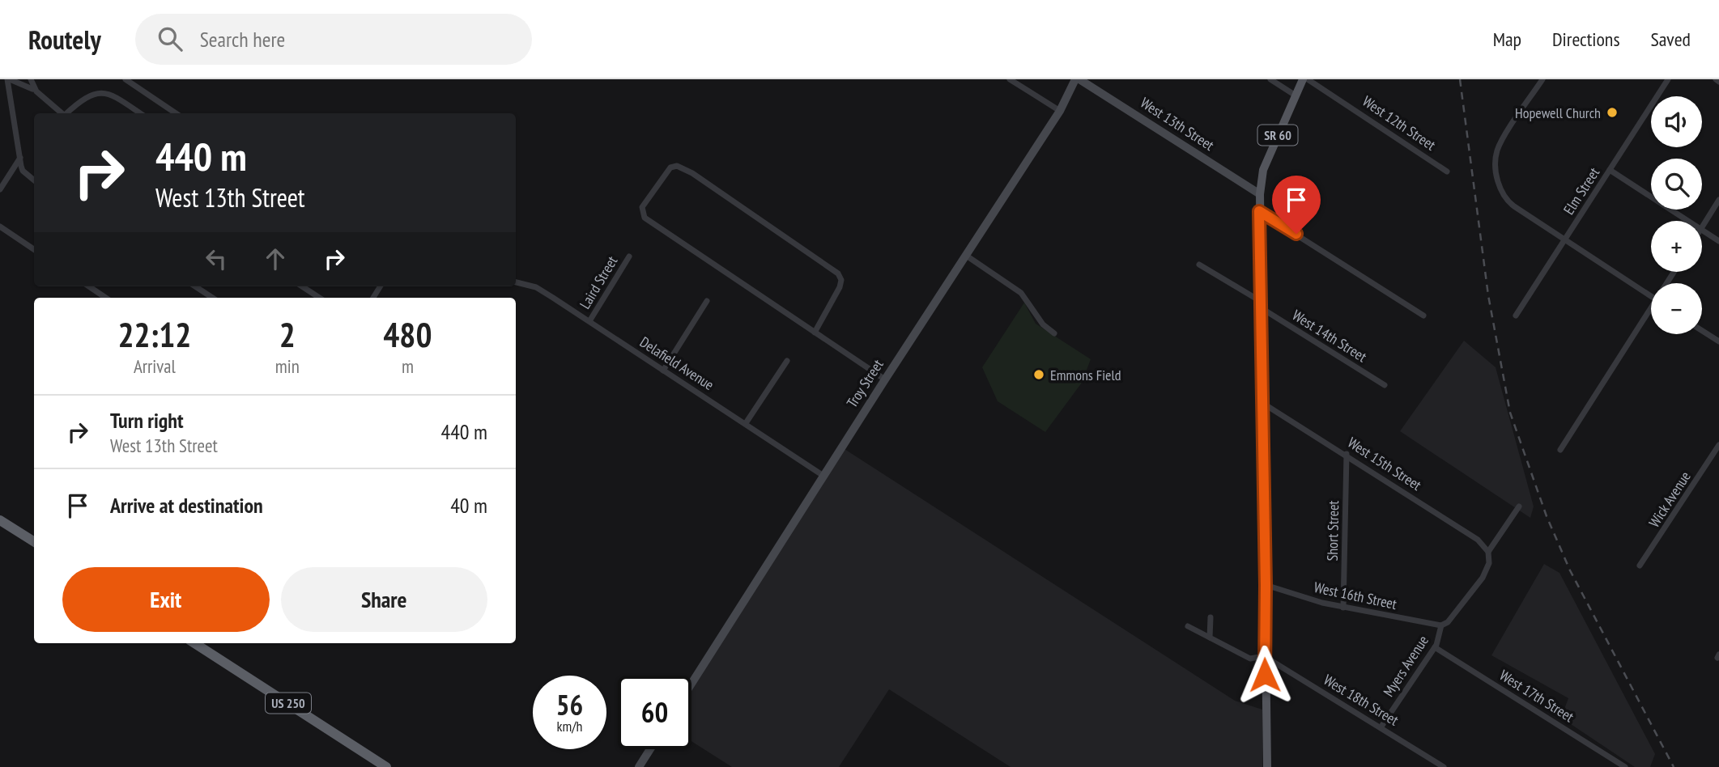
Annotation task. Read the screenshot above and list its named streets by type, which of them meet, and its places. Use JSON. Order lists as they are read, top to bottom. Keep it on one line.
{"streets":{"highway":["US 250"],"main road":["West 13th Street","SR 60","Troy Street"],"street":["West 12th Street","Elm Street","Laird Street","West 14th Street","Delafield Avenue","West 15th Street","Wick Avenue","Short Street","West 16th Street","Myers Avenue","West 17th Street","West 18th Street"]},"crossings":[["West 13th Street","SR 60"],["West 13th Street","Troy Street"],["SR 60","West 14th Street"],["SR 60","West 15th Street"],["SR 60","West 16th Street"],["SR 60","West 18th Street"],["Laird Street","Delafield Avenue"],["Delafield Avenue","Troy Street"],["West 15th Street","Short Street"],["West 15th Street","Myers Avenue"],["Short Street","West 16th Street"],["West 16th Street","Myers Avenue"],["Myers Avenue","West 17th Street"],["Myers Avenue","West 18th Street"]],"places":["Hopewell Church","Emmons Field"],"page":{"header":"Routely","search":"Search here","nav":["Map","Directions","Saved"],"map_buttons":["+","−"],"turn":["440 m","West 13th Street"],"eta":["22:12","Arrival","2","min","480","m"],"list":[{"name":"Turn right","note":"West 13th Street","value":"440 m"},{"name":"Arrive at destination","value":"40 m"}],"buttons":["Exit","Share"],"speed":"56 km/h","limit":"60"}}
